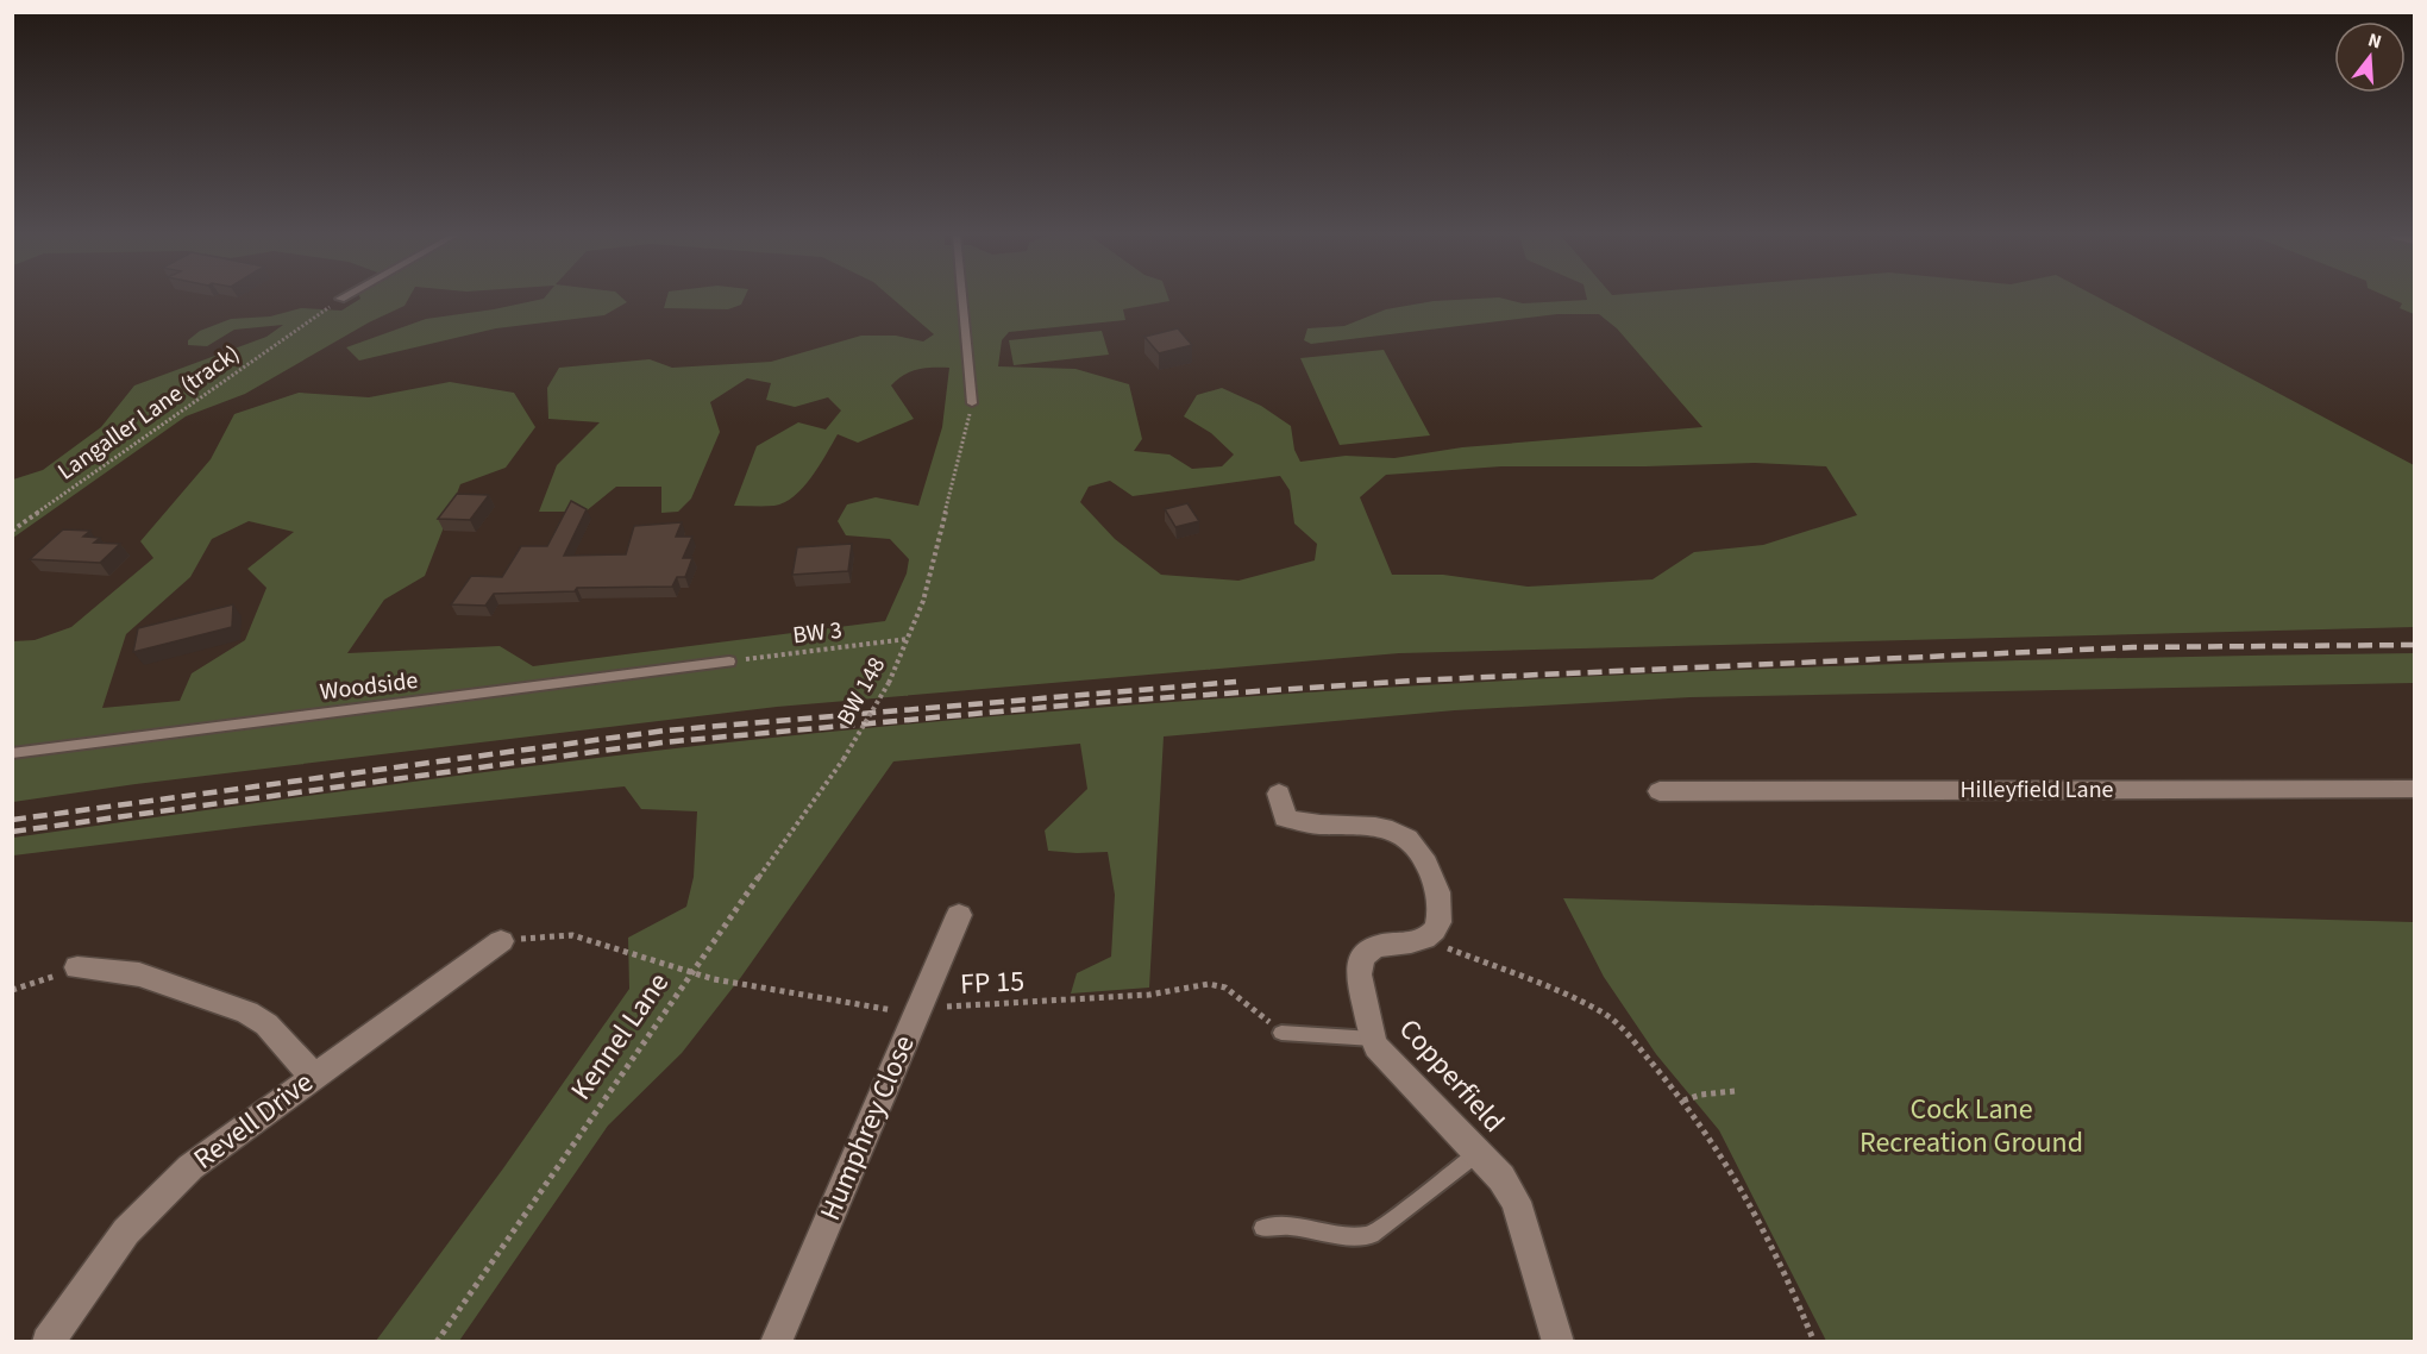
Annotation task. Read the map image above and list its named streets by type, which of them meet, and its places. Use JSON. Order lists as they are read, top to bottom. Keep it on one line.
{"streets":{"street":["Hilleyfield Lane","Copperfield","Revell Drive","Humphrey Close"],"lane":["Woodside"],"path":["Langaller Lane (track)","BW 3","BW 148","FP 15","Kennel Lane"]},"crossings":[["BW 3","Woodside"],["BW 3","BW 148"],["BW 148","Kennel Lane"],["FP 15","Kennel Lane"],["FP 15","Revell Drive"],["FP 15","Humphrey Close"]],"parks":["Cock Lane Recreation Ground"],"north":"top"}
